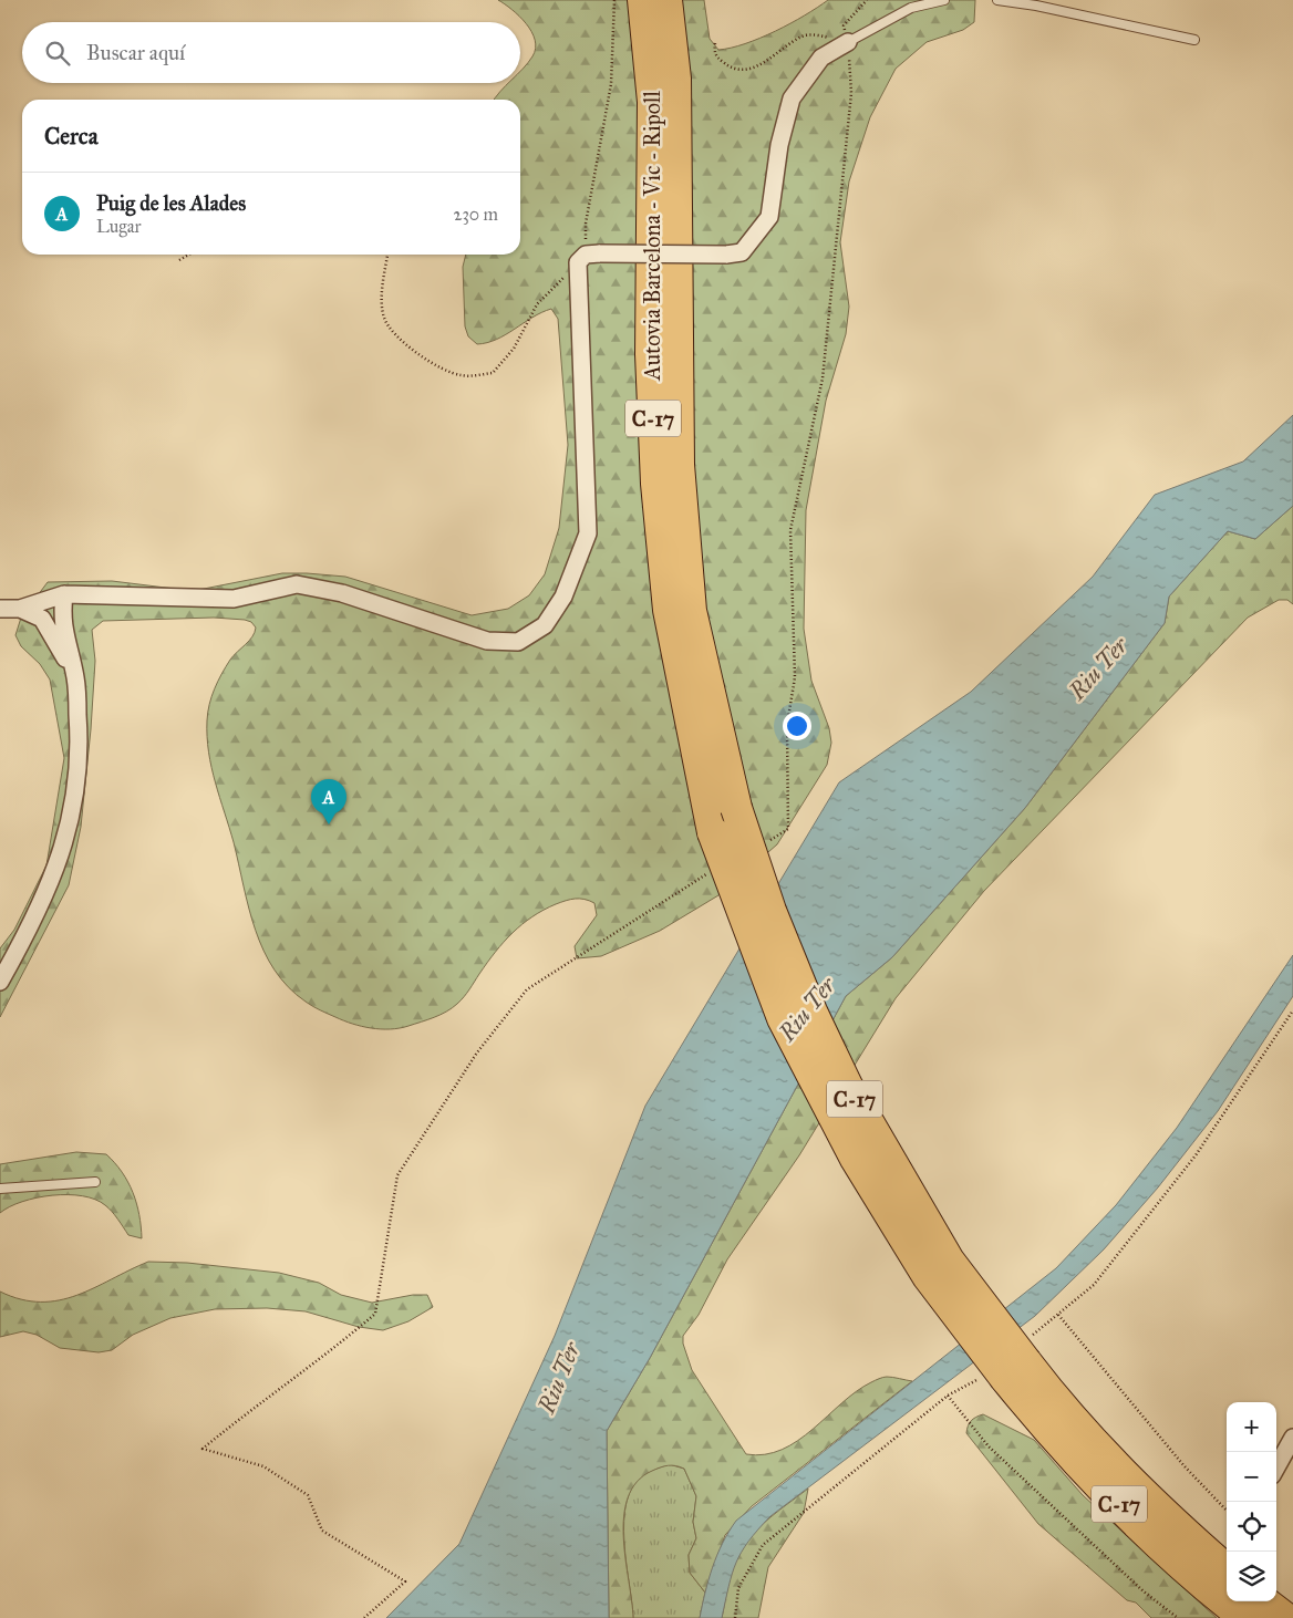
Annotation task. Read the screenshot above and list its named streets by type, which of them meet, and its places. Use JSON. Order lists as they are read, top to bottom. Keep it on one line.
{"streets":{"highway":["Autovia Barcelona - Vic - Ripoll","C-17"]},"water":["Riu Ter"],"page":{"search":"Buscar aquí","heading":"Cerca","list":[{"mark":"A","name":"Puig de les Alades","note":"Lugar","value":"230 m"}],"pins":"A","map_buttons":["+","−"]}}
